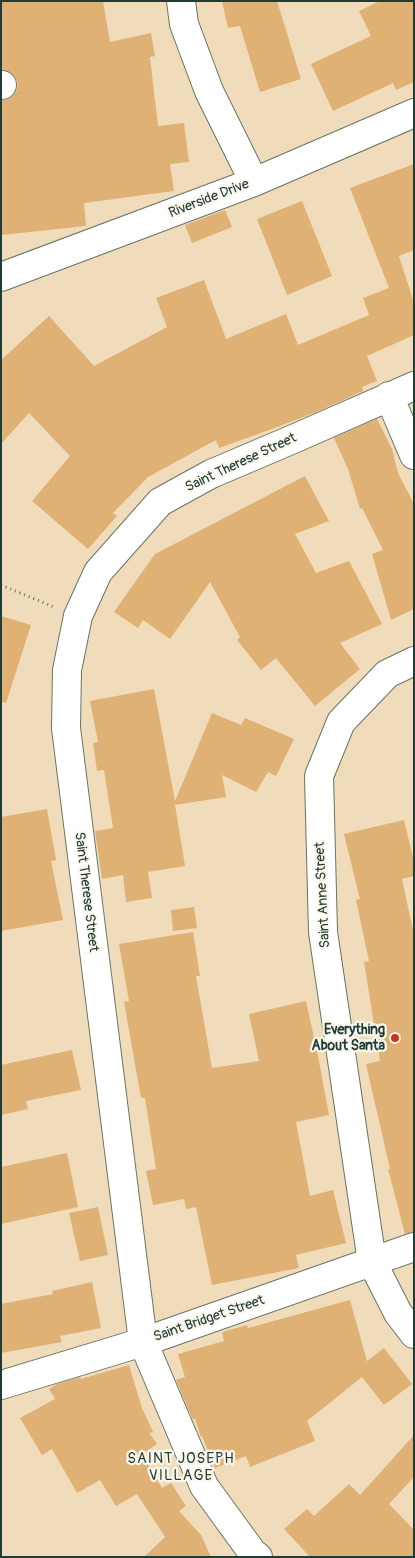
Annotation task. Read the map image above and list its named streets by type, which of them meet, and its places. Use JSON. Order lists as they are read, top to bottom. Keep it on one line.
{"streets":{"street":["Riverside Drive","Saint Therese Street","Saint Anne Street","Saint Bridget Street"]},"crossings":[["Saint Therese Street","Saint Bridget Street"],["Saint Anne Street","Saint Bridget Street"]],"districts":["SAINT JOSEPH VILLAGE"],"places":["Everything About Santa"]}
